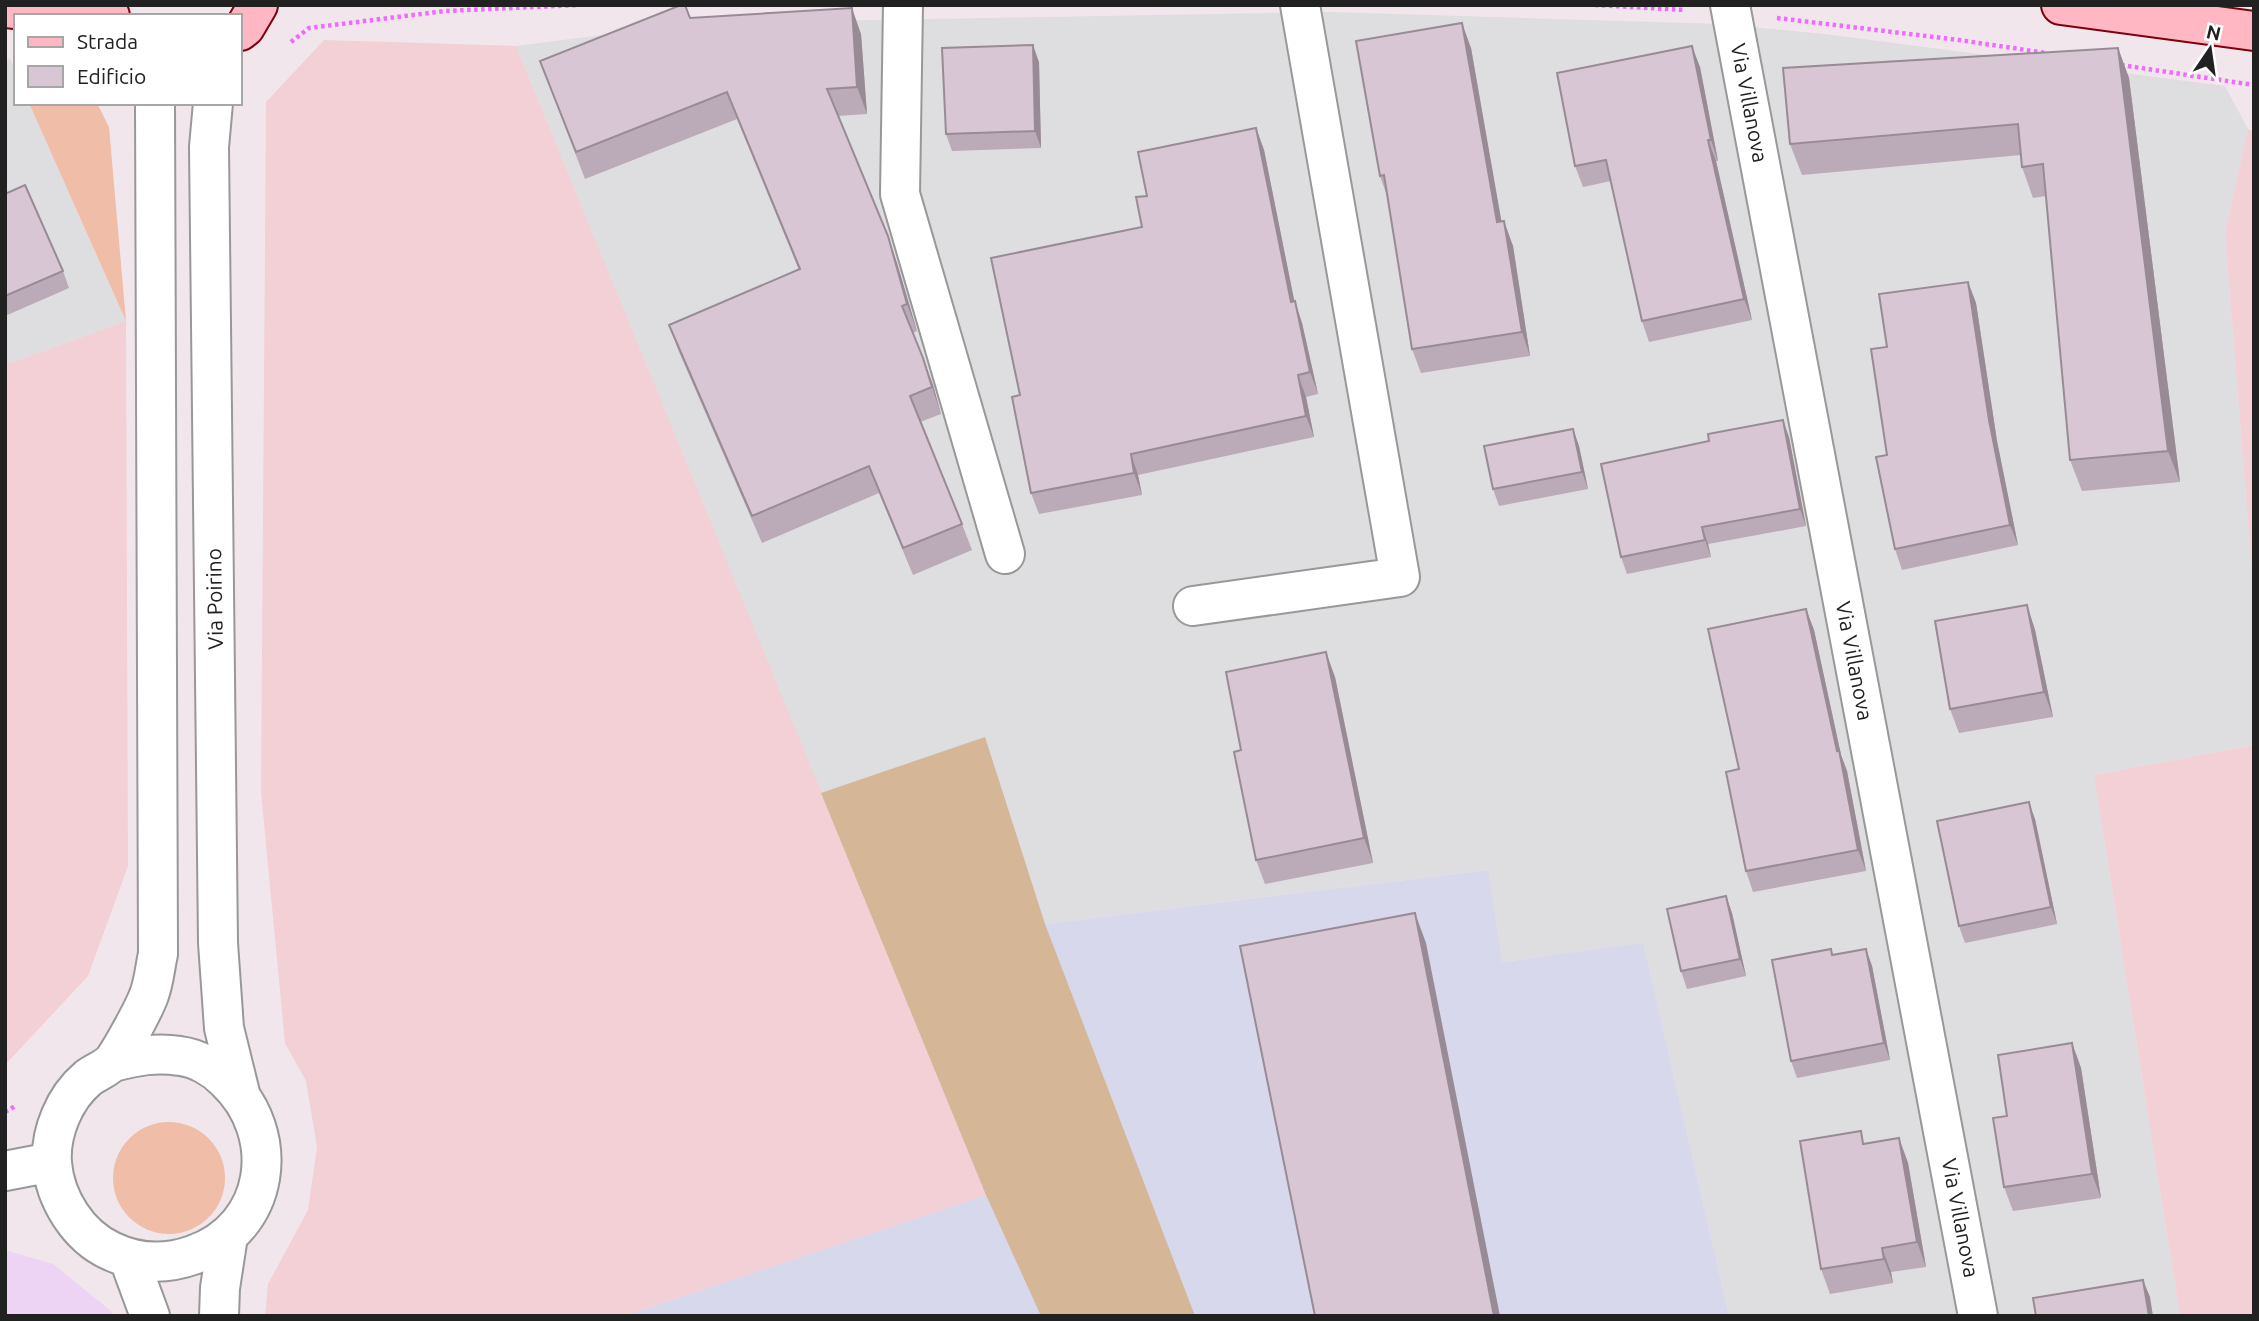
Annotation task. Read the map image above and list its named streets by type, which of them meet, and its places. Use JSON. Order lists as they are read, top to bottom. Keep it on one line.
{"streets":{"street":["Via Villanova","Via Poirino"]},"legend":["Strada","Edificio"],"north":"top"}
